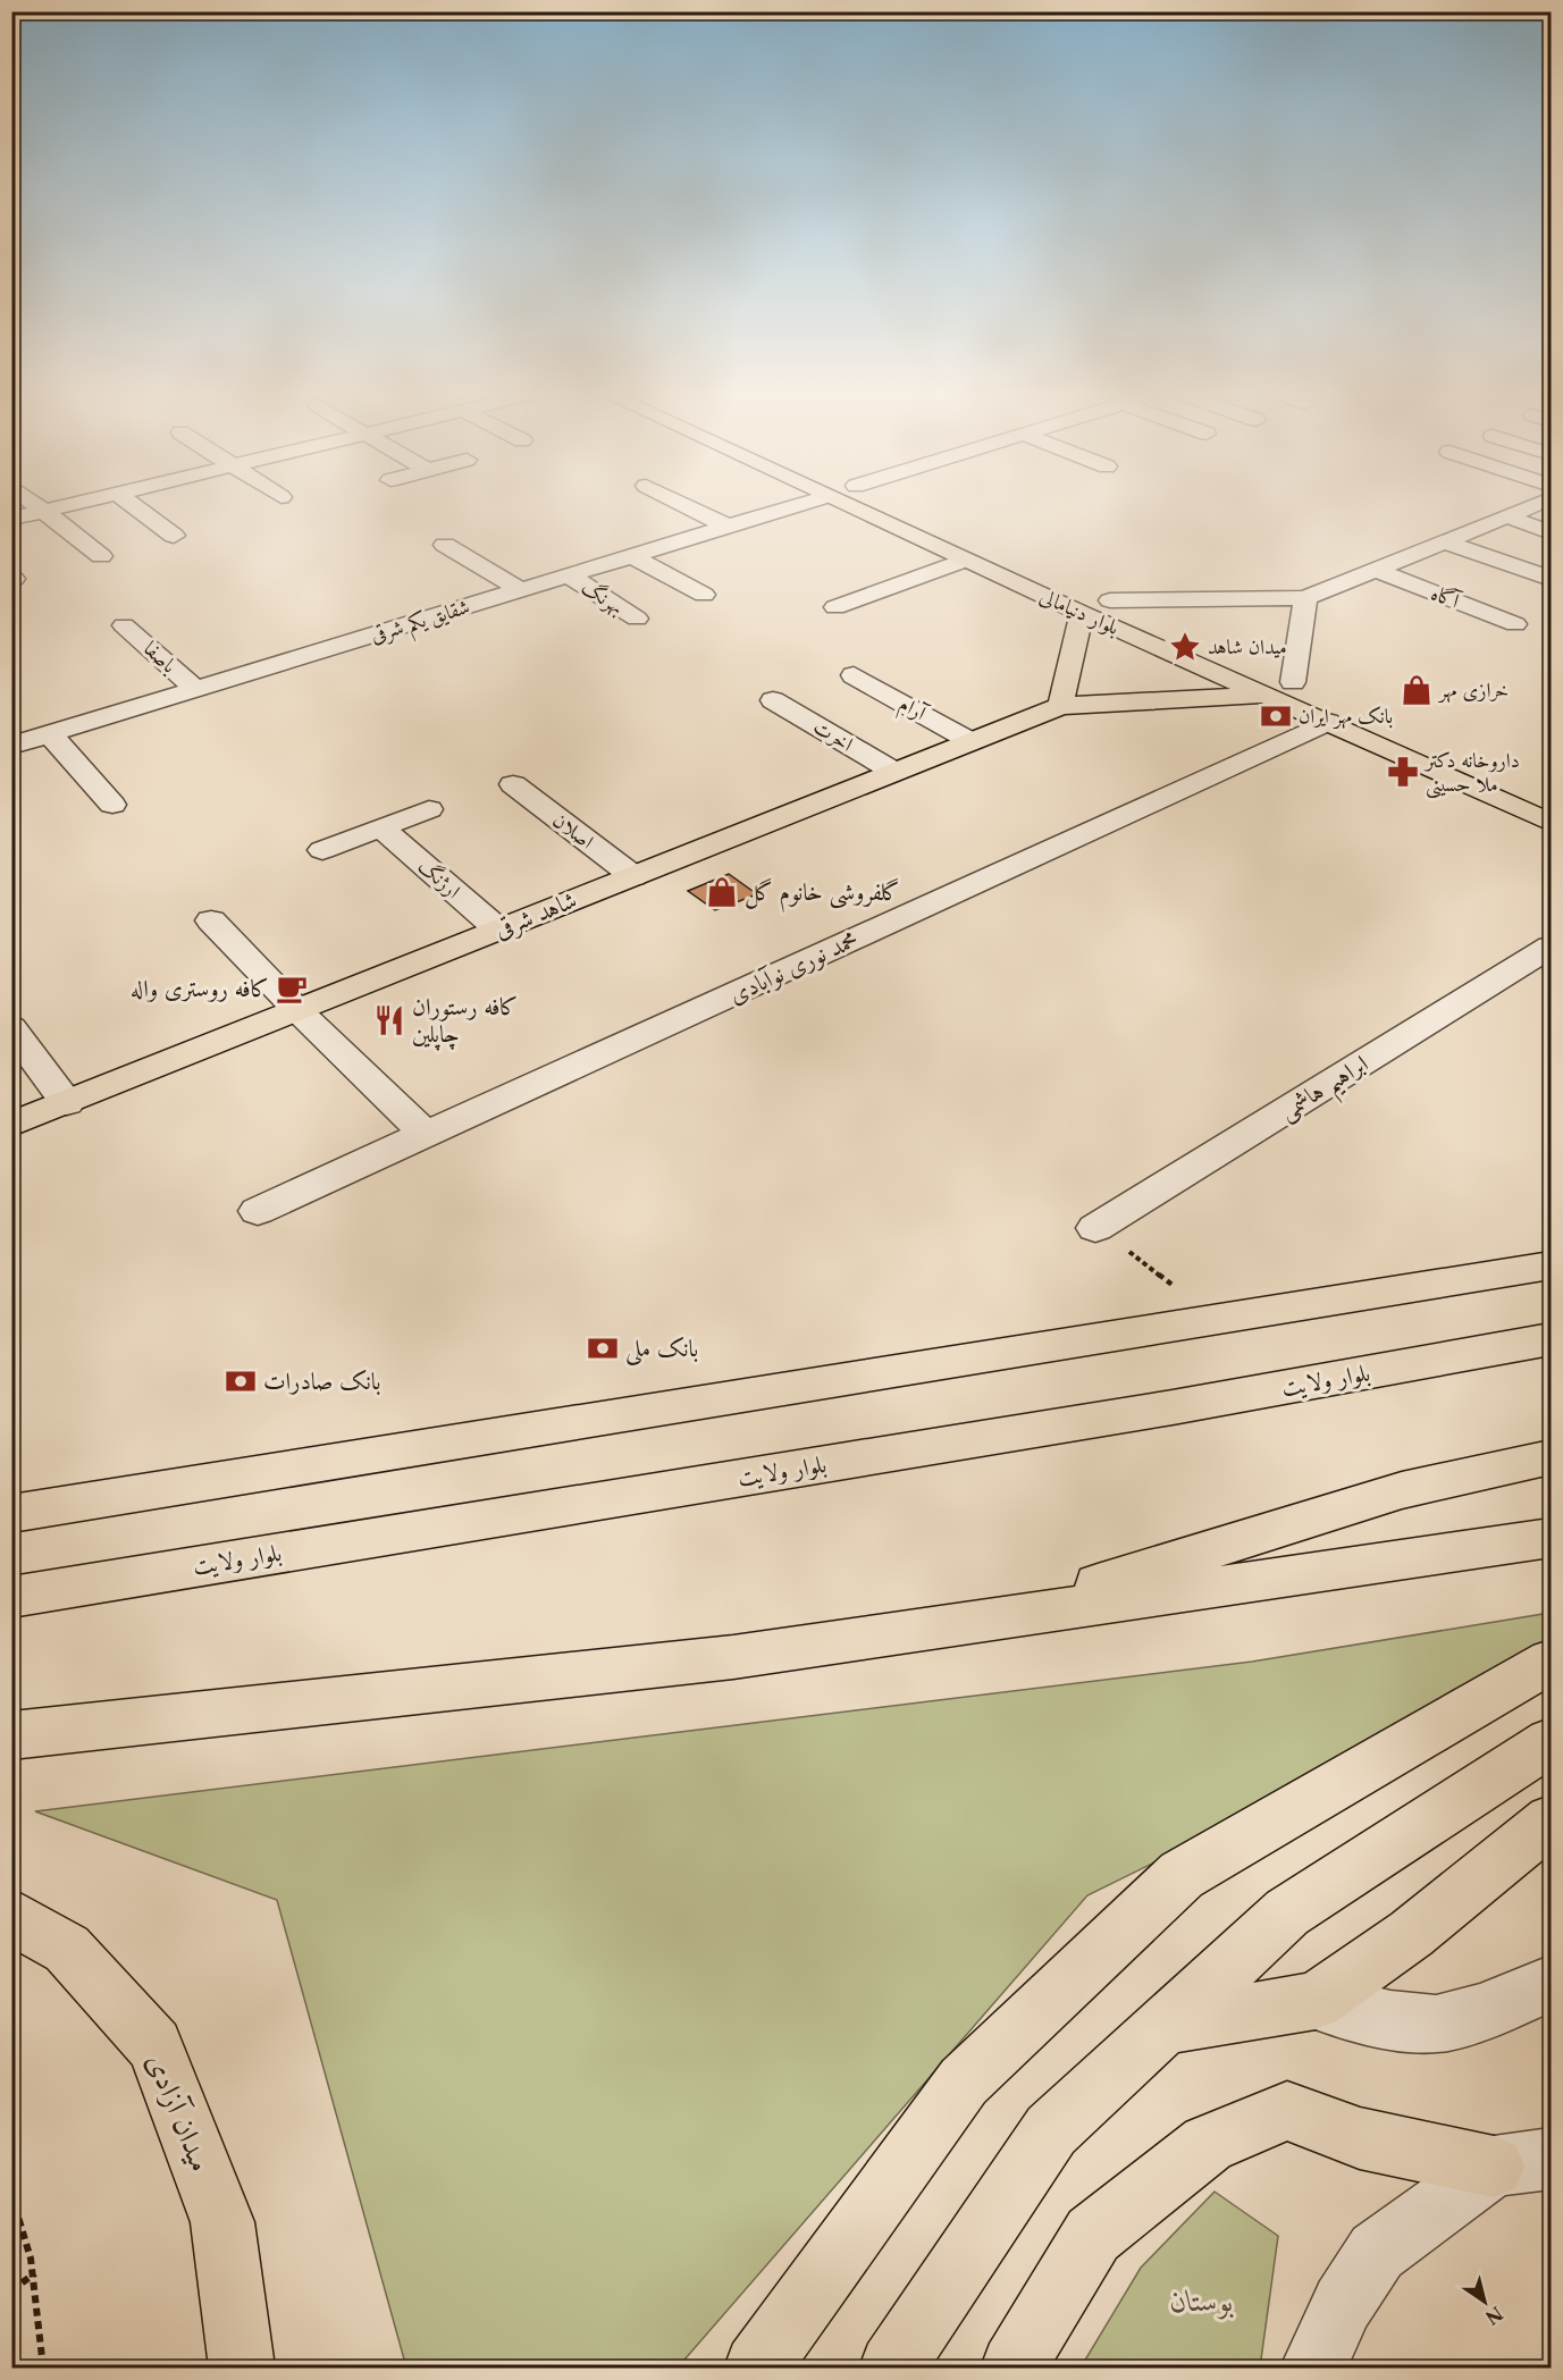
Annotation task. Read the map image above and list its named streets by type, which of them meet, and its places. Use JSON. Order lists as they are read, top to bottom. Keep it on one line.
{"streets":{"main road":["بلوار دنیامالی","شاهد شرقی","بلوار ولایت","میدان آزادی"],"street":["بهرنگ","آگاه","شقایق یکم شرقی","باصفا","آرام","اخرت","اصلان","ارژنگ","محمد نوری نوآبادی","ابراهیم هاشمی"]},"crossings":[["بهرنگ","شقایق یکم شرقی"],["بلوار دنیامالی","شاهد شرقی"],["بلوار دنیامالی","محمد نوری نوآبادی"],["شقایق یکم شرقی","باصفا"],["آرام","شاهد شرقی"],["اخرت","شاهد شرقی"],["اصلان","شاهد شرقی"],["ارژنگ","شاهد شرقی"]],"parks":["بوستان"],"places":{"place":["میدان شاهد"],"shop":["خرازی مهر","گلفروشی خانوم گل"],"bank":["بانک مهر ایران","بانک ملی","بانک صادرات"],"pharmacy":["داروخانه دکتر ملا حسینی"],"cafe":["کافه روستری واله"],"restaurant":["کافه رستوران چاپلین"]},"north":"bottom right"}
